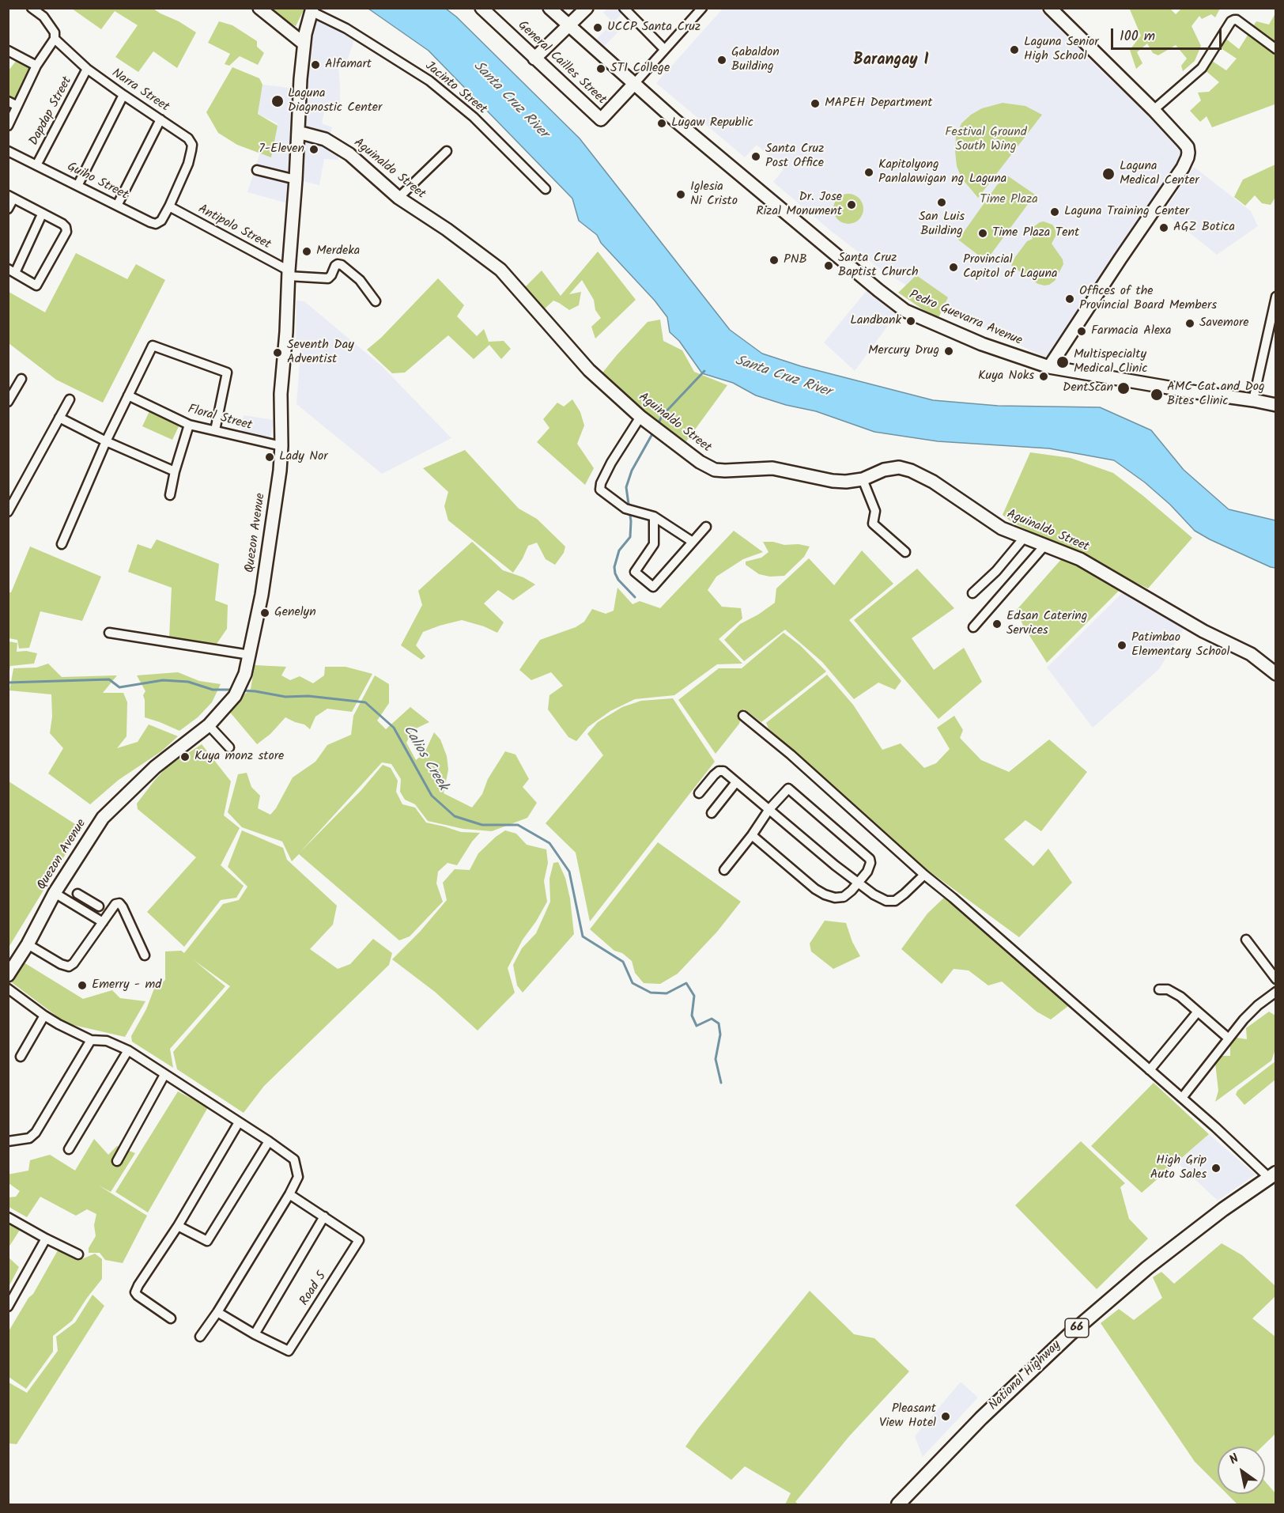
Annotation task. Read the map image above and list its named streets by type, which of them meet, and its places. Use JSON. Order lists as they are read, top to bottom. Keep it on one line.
{"streets":{"main road":["66","National Highway"],"street":["General Cailles Street","Jacinto Street","Narra Street","Dapdap Street","Aguinaldo Street","Guiho Street","Antipolo Street","Pedro Guevarra Avenue","Floral Street","Quezon Avenue","Road 5"]},"crossings":[["General Cailles Street","Pedro Guevarra Avenue"],["Jacinto Street","Quezon Avenue"],["Narra Street","Dapdap Street"],["Narra Street","Guiho Street"],["Narra Street","Antipolo Street"],["Dapdap Street","Guiho Street"],["Aguinaldo Street","Quezon Avenue"],["Guiho Street","Antipolo Street"],["Antipolo Street","Quezon Avenue"],["Floral Street","Quezon Avenue"]],"districts":["Barangay I"],"water":["Santa Cruz River","Calios Creek"],"parks":["Festival Ground South Wing","Time Plaza"],"places":["UCCP Santa Cruz","Laguna Senior High School","Gabaldon Building","Alfamart","STI College","Laguna Diagnostic Center","MAPEH Department","Lugaw Republic","7-Eleven","Santa Cruz Post Office","Kapitolyong Panlalawigan ng Laguna","Laguna Medical Center","Iglesia Ni Cristo","San Luis Building","Dr. Jose Rizal Monument","Laguna Training Center","AGZ Botica","Time Plaza Tent","Merdeka","PNB","Santa Cruz Baptist Church","Provincial Capitol of Laguna","Offices of the Provincial Board Members","Landbank","Savemore","Farmacia Alexa","Mercury Drug","Seventh Day Adventist","Multispecialty Medical Clinic","Kuya Noks","DentScan","AMC Cat and Dog Bites Clinic","Lady Nor","Genelyn","Edsan Catering Services","Patimbao Elementary School","Kuya monz store","Emerry - md","High Grip Auto Sales","Pleasant View Hotel"],"scale_bar":"100 m","north":"top left"}
